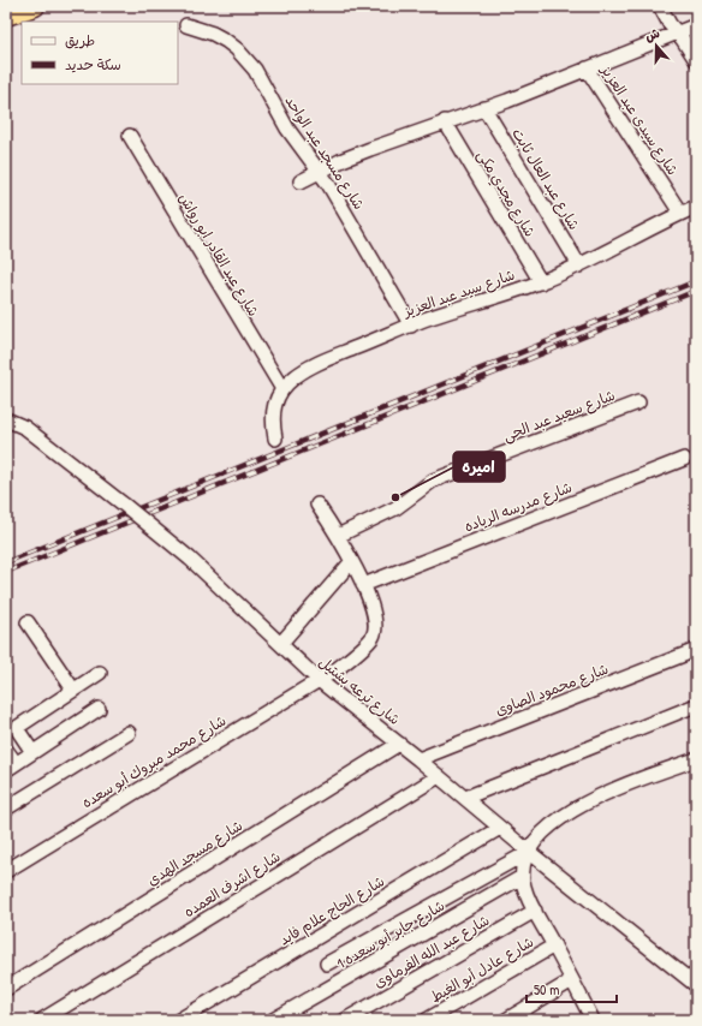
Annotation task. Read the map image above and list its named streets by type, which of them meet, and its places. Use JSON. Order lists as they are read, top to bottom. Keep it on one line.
{"streets":{"street":["شارع سيدى عبد العزيز","شارع مسجد عبد الواحد","شارع عبد العال ثابت","شارع مجدي مكى","شارع عبد القادر ابو رواش","شارع سيد عبد العزيز","شارع سعيد عبد الحى","شارع مدرسه الرياده","شارع محمود الصاوى","شارع ترعه بشتيل","شارع محمد مبروك أبو سعده","شارع مسجد الهدي","شارع اشرف العمده","شارع الحاج علام فايد","شارع جابر أبو سعده 1","شارع عبد الله الفرماوى","شارع عادل أبو الغيط"]},"crossings":[["شارع سيدى عبد العزيز","شارع سيد عبد العزيز"],["شارع مسجد عبد الواحد","شارع سيد عبد العزيز"],["شارع عبد العال ثابت","شارع سيد عبد العزيز"],["شارع مجدي مكى","شارع سيد عبد العزيز"],["شارع عبد القادر ابو رواش","شارع سيد عبد العزيز"],["شارع محمود الصاوى","شارع ترعه بشتيل"],["شارع ترعه بشتيل","شارع محمد مبروك أبو سعده"],["شارع ترعه بشتيل","شارع مسجد الهدي"],["شارع ترعه بشتيل","شارع اشرف العمده"],["شارع ترعه بشتيل","شارع الحاج علام فايد"]],"places":["اميره"],"legend":["طريق","سكة حديد"],"scale_bar":"50 m","north":"top"}
